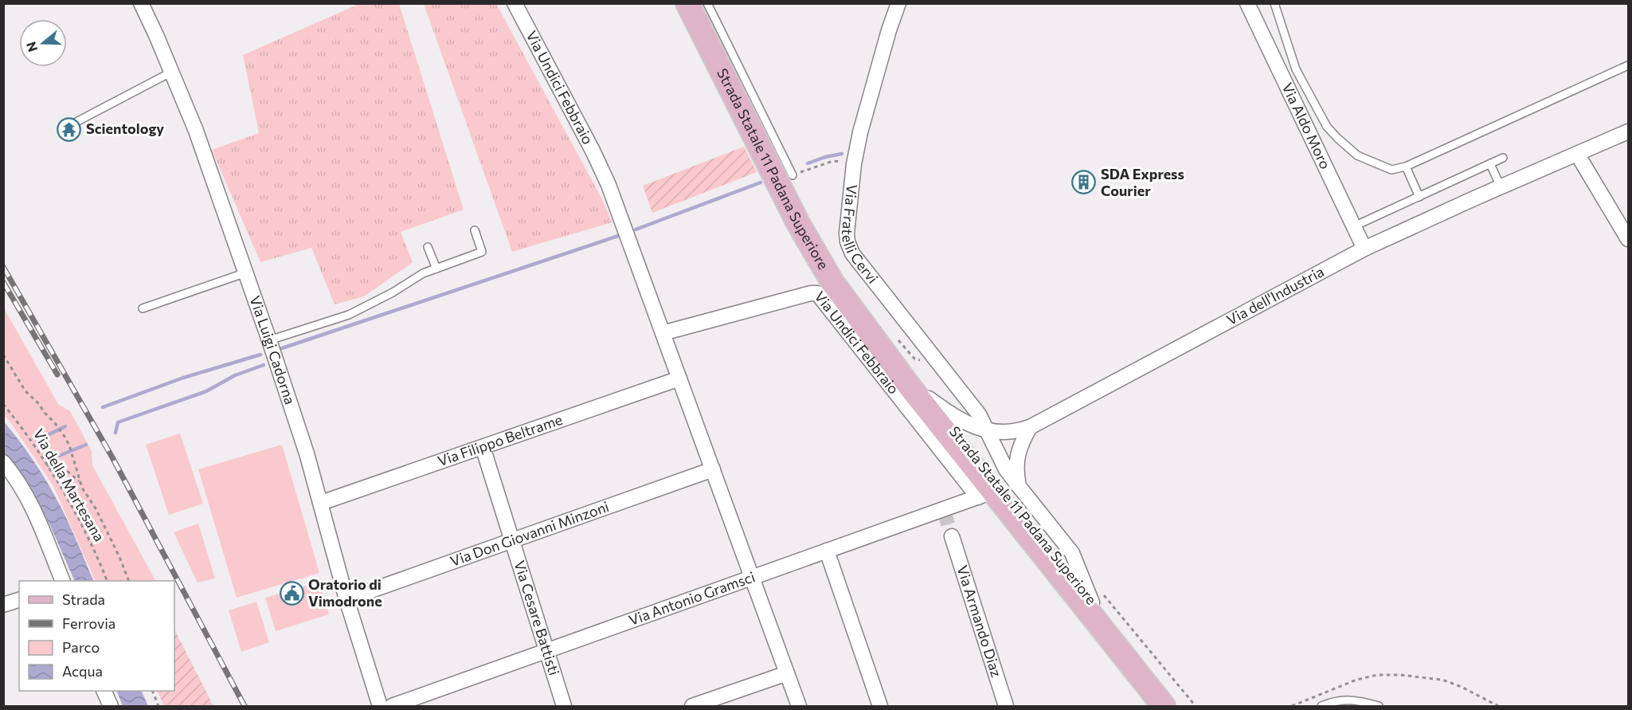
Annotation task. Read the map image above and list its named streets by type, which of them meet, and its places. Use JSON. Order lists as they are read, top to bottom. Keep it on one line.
{"streets":{"main road":["Strada Statale 11 Padana Superiore"],"street":["Via Undici Febbraio","Via Aldo Moro","Via Fratelli Cervi","Via dell'Industria","Via Luigi Cadorna","Via Filippo Beltrame","Via Don Giovanni Minzoni","Via Antonio Gramsci","Via Cesare Battisti","Via Armando Diaz"],"path":["Via della Martesana"]},"crossings":[["Via Undici Febbraio","Strada Statale 11 Padana Superiore"],["Via Undici Febbraio","Via Filippo Beltrame"],["Via Undici Febbraio","Via Don Giovanni Minzoni"],["Via Undici Febbraio","Via Antonio Gramsci"],["Via Aldo Moro","Via dell'Industria"],["Strada Statale 11 Padana Superiore","Via Fratelli Cervi"],["Strada Statale 11 Padana Superiore","Via dell'Industria"],["Strada Statale 11 Padana Superiore","Via Antonio Gramsci"],["Via Fratelli Cervi","Via dell'Industria"],["Via Luigi Cadorna","Via Filippo Beltrame"],["Via Luigi Cadorna","Via Don Giovanni Minzoni"],["Via Filippo Beltrame","Via Cesare Battisti"],["Via Don Giovanni Minzoni","Via Cesare Battisti"],["Via Antonio Gramsci","Via Cesare Battisti"]],"places":{"temple":["Scientology"],"building":["SDA Express Courier"],"public building":["Oratorio di Vimodrone"]},"legend":["Strada","Ferrovia","Parco","Acqua"],"north":"left"}
